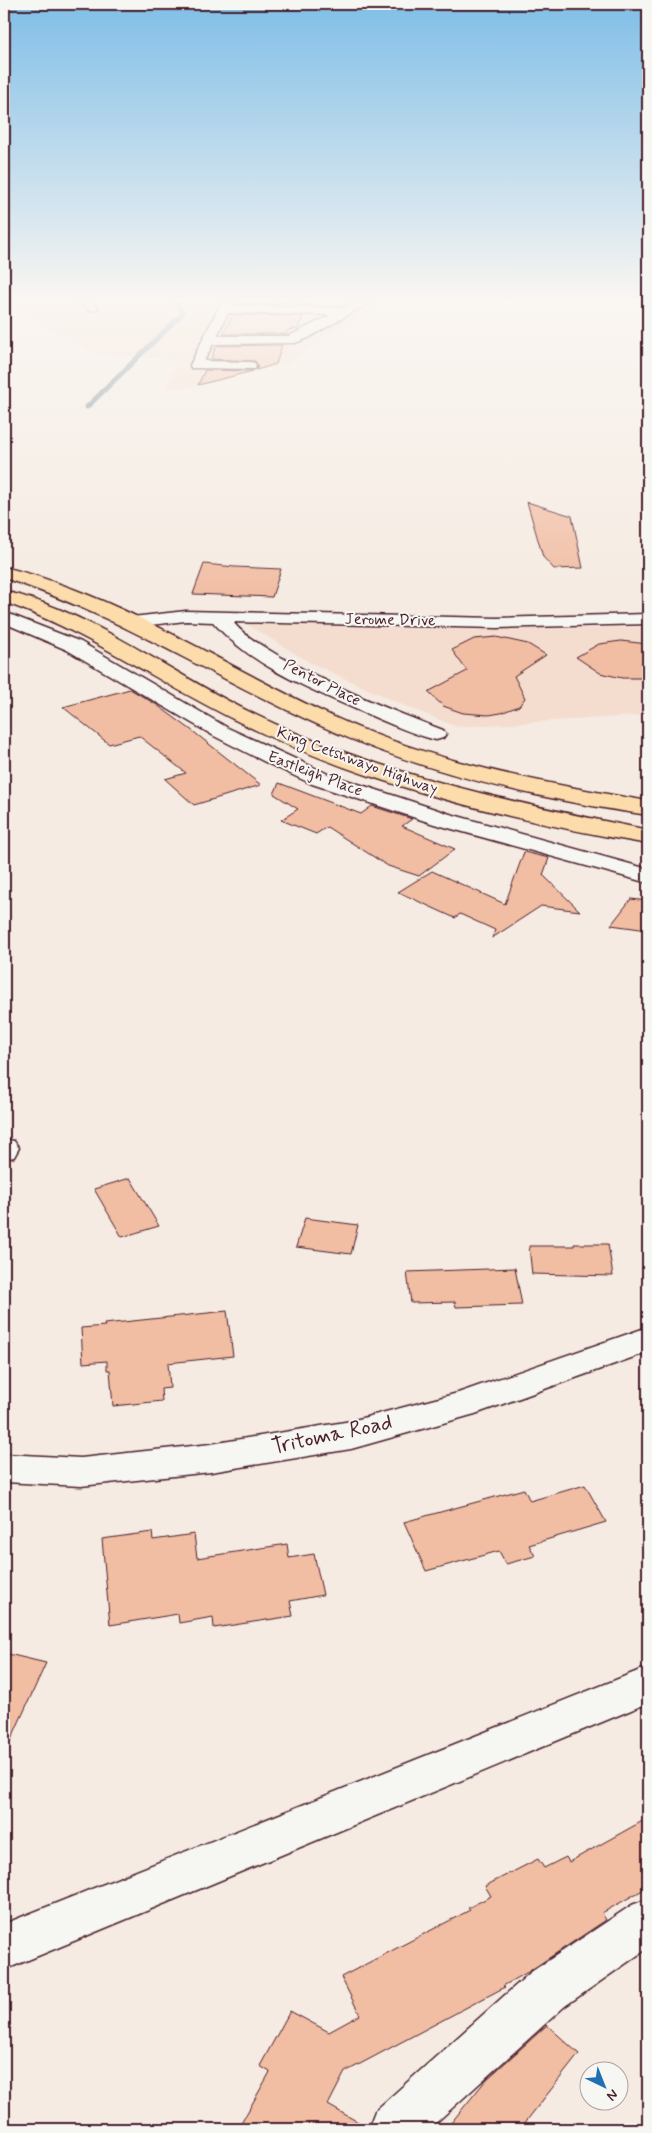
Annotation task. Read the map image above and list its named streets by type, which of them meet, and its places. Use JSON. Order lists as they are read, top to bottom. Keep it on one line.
{"streets":{"highway":["King Cetshwayo Highway"],"street":["Jerome Drive","Pentor Place","Eastleigh Place","Tritoma Road"]},"crossings":[["Jerome Drive","Pentor Place"],["Jerome Drive","King Cetshwayo Highway"]],"north":"bottom right"}
